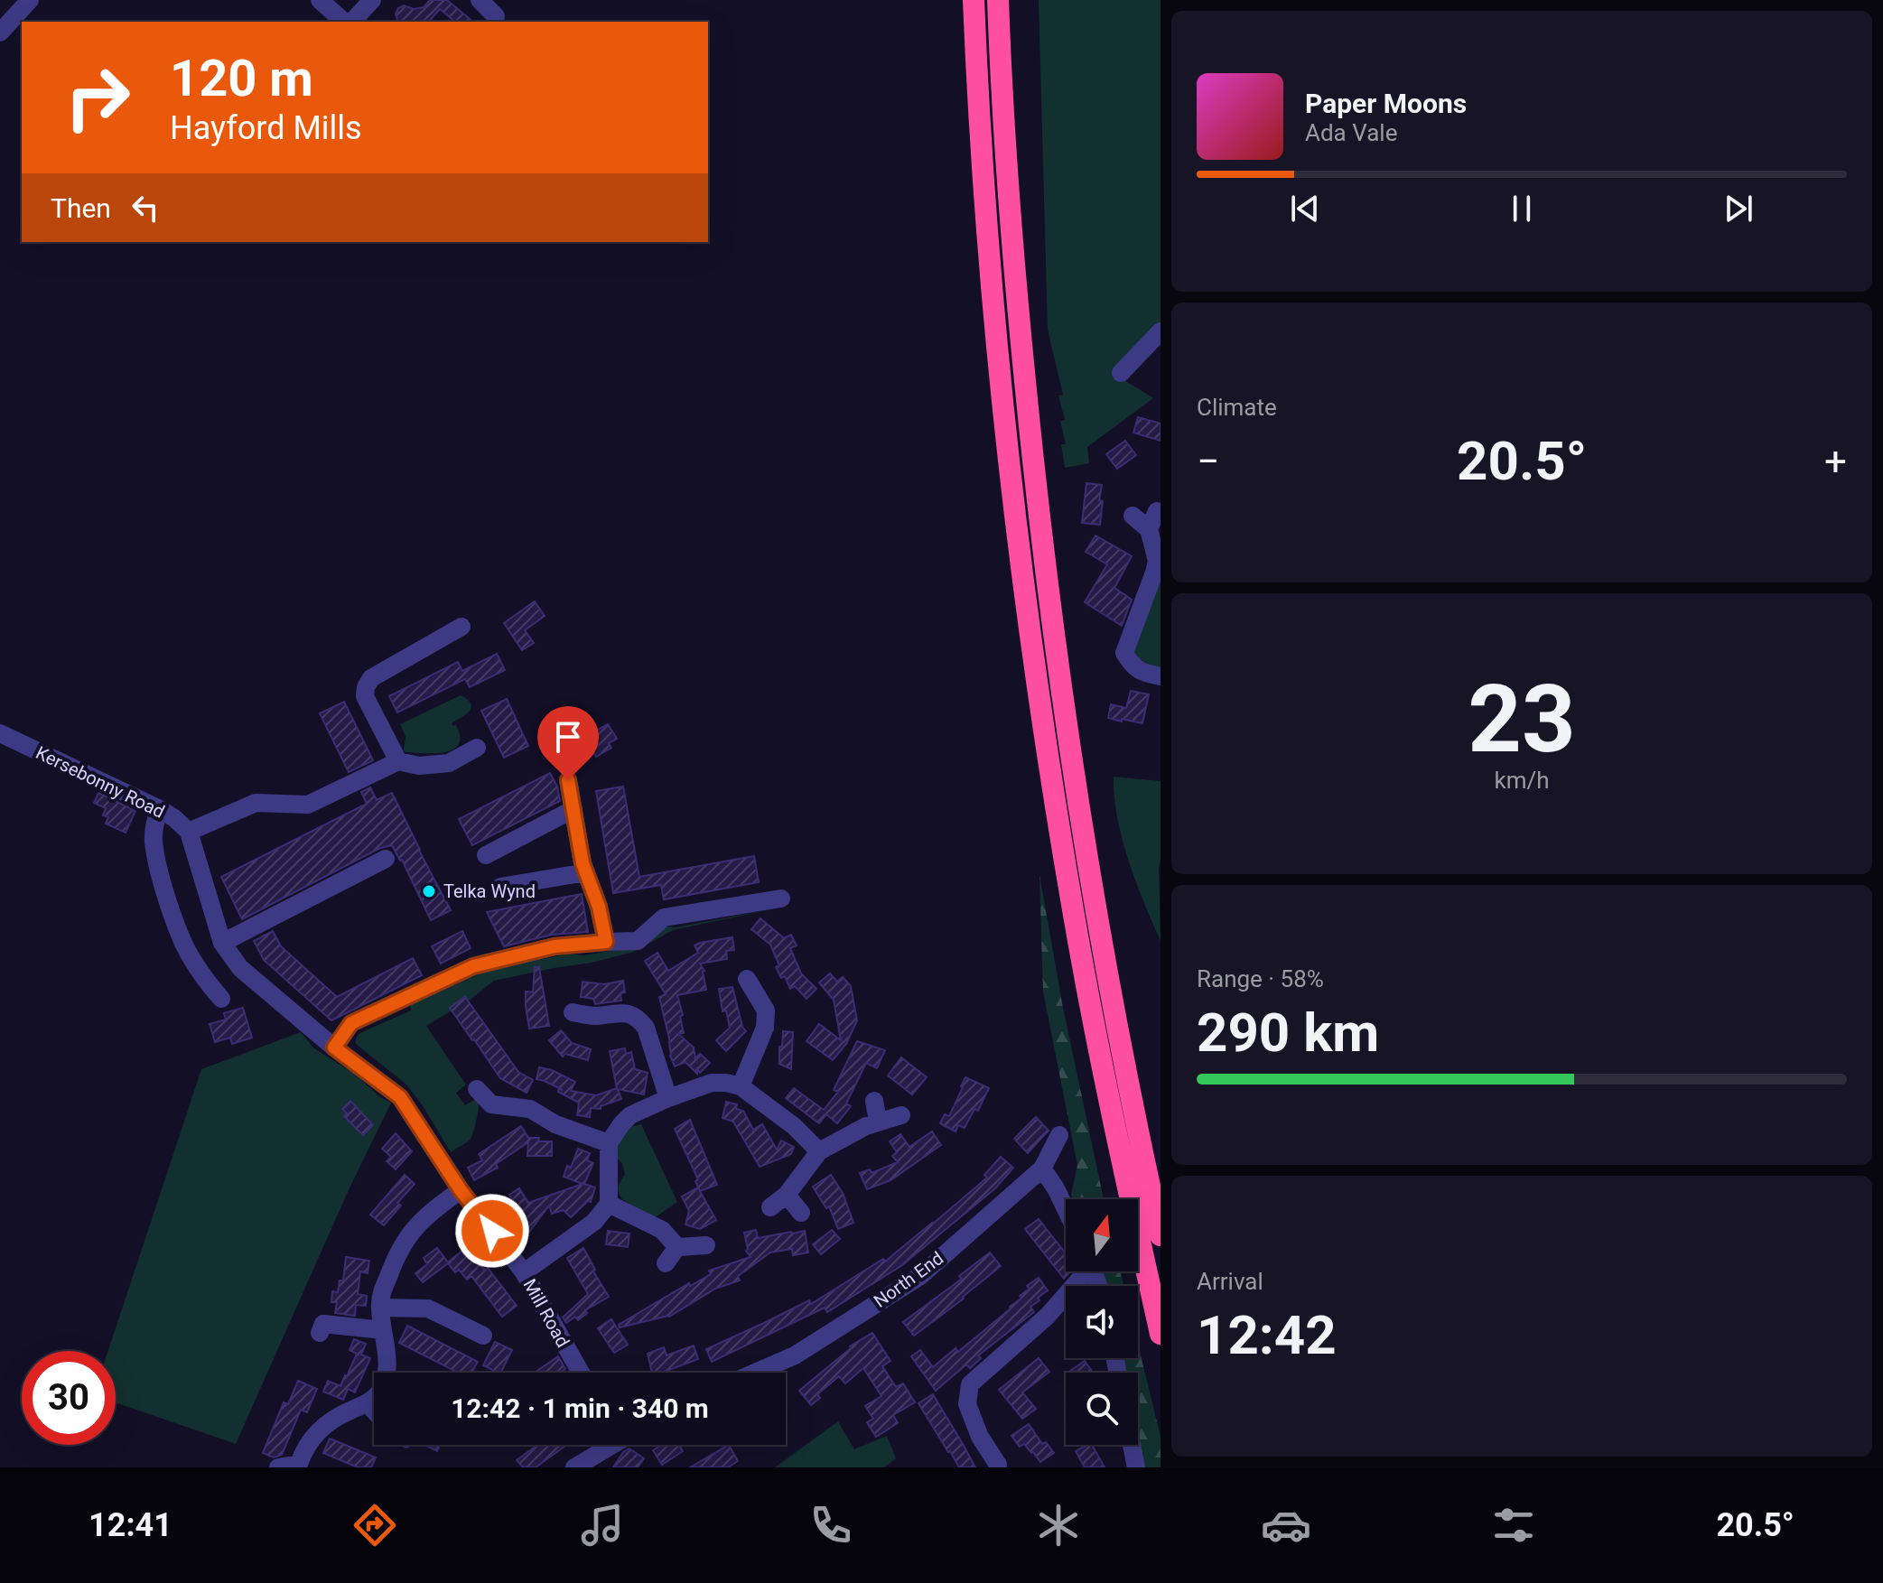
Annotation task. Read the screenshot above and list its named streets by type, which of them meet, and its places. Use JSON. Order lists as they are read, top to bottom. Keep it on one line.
{"streets":{"street":["Kersebonny Road","North End","Mill Road"]},"places":["Telka Wynd"],"north":"top","page":{"turn":["120 m","Hayford Mills"],"song":["Paper Moons","Ada Vale"],"then":"Then","tile":["Climate",["23","km/h"],["Range · 58%","290 km"],["Arrival","12:42"]],"heat":["−","20.5°","+"],"limit":"30","trip":"12:42 · 1 min · 340 m","tabs":["12:41","20.5°"]}}
